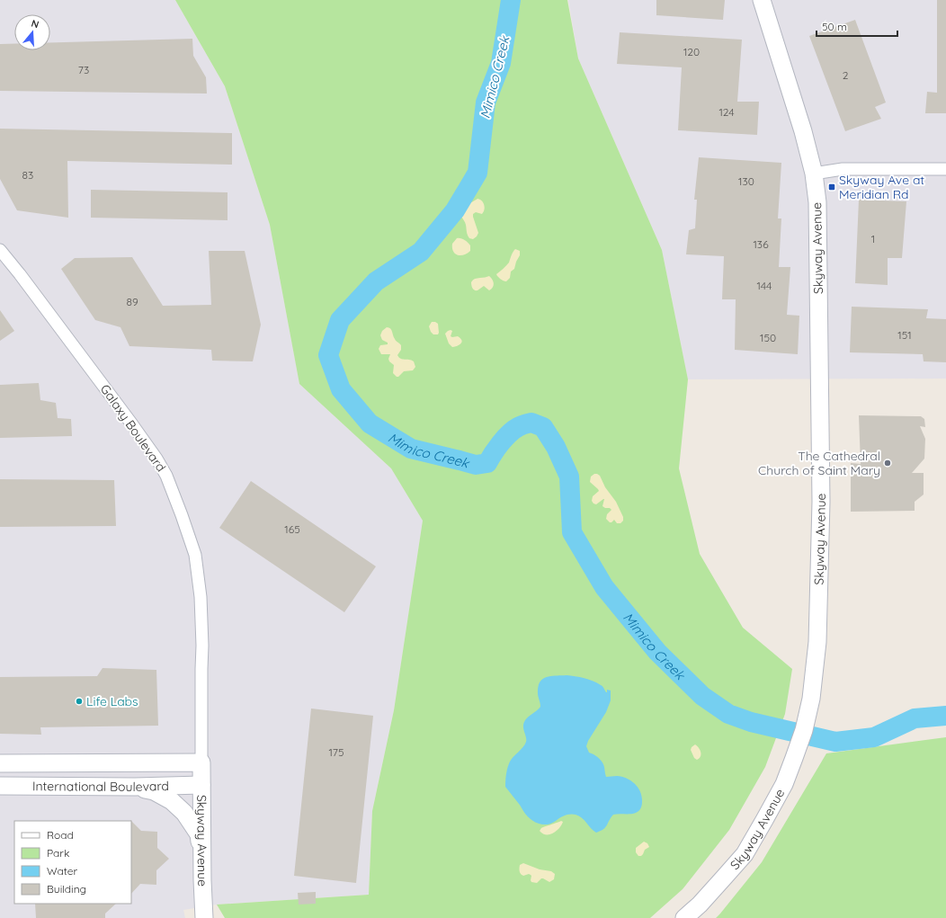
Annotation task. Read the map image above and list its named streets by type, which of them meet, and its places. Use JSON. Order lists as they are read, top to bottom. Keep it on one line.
{"streets":{"street":["Skyway Avenue","Galaxy Boulevard","International Boulevard"]},"crossings":[["Skyway Avenue","Galaxy Boulevard"],["Skyway Avenue","International Boulevard"],["Galaxy Boulevard","International Boulevard"]],"water":["Mimico Creek"],"places":{"transit":["Skyway Ave at Meridian Rd"],"other":["The Cathedral Church of Saint Mary","Life Labs"]},"house_numbers":["120","73","2","124","83","130","1","136","144","89","151","150","165","175"],"legend":["Road","Park","Water","Building"],"scale_bar":"50 m","north":"top"}
